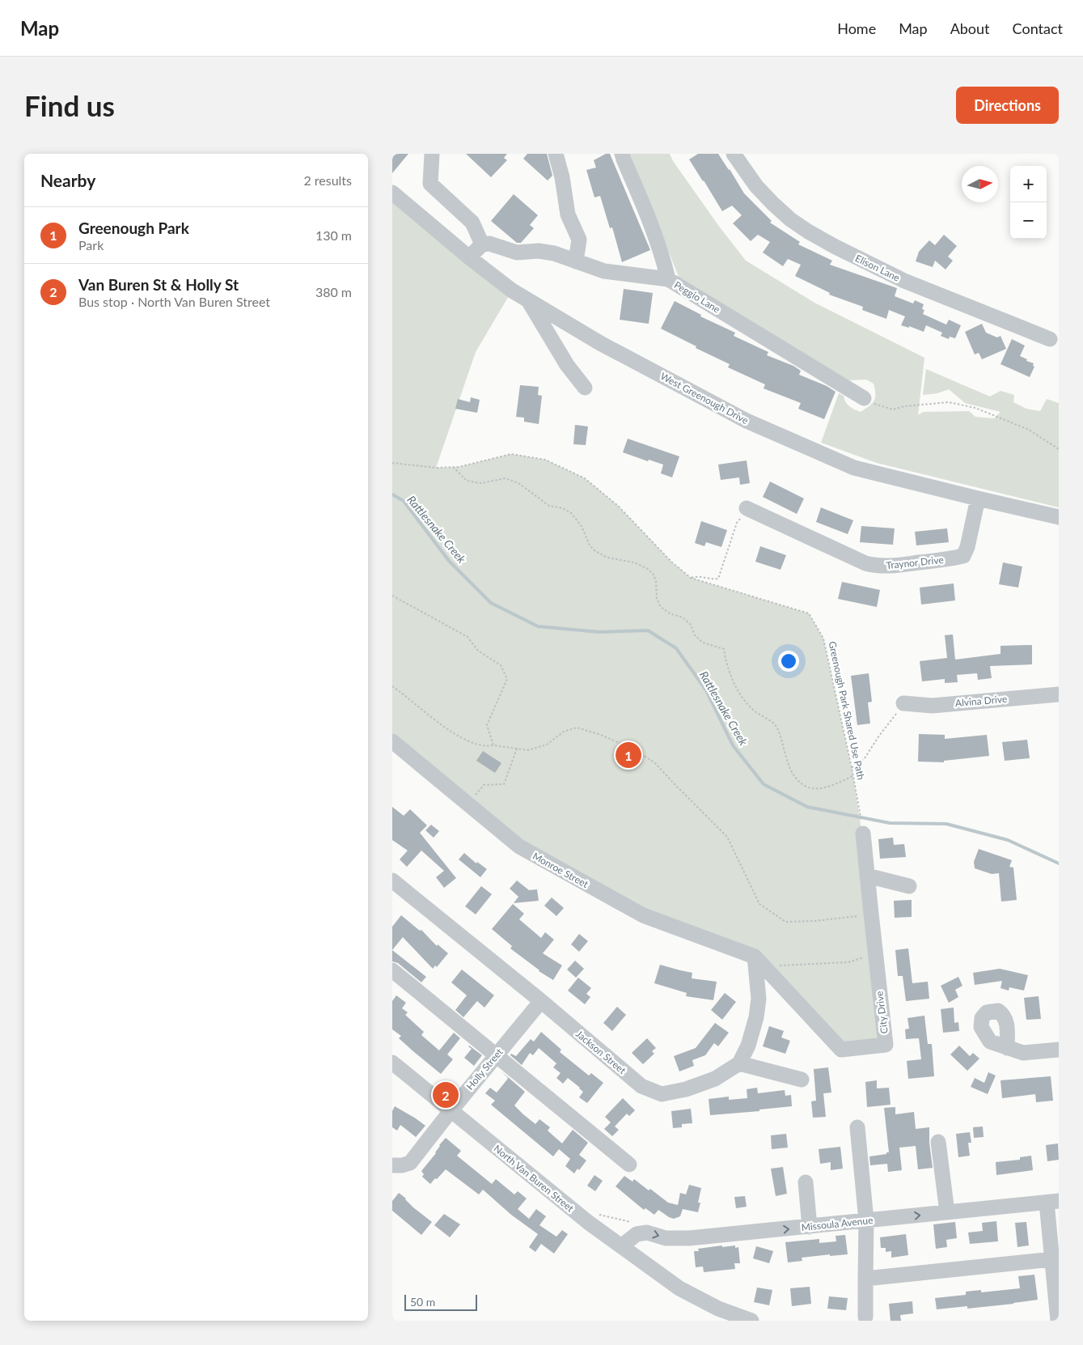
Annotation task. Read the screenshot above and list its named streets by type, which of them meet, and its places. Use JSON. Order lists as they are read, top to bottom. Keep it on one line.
{"streets":{"street":["Elison Lane","Peggio Lane","West Greenough Drive","Traynor Drive","Alvina Drive","Monroe Street","City Drive","Jackson Street","Holly Street","North Van Buren Street","Missoula Avenue"],"path":["Greenough Park Shared Use Path"]},"crossings":[["West Greenough Drive","Traynor Drive"],["Greenough Park Shared Use Path","City Drive"],["Monroe Street","City Drive"],["Jackson Street","Holly Street"],["Holly Street","North Van Buren Street"],["North Van Buren Street","Missoula Avenue"]],"one_way":["Missoula Avenue"],"water":["Rattlesnake Creek"],"scale_bar":"50 m","north":"right","page":{"header":"Map","nav":["Home","Map","About","Contact"],"buttons":"Directions","title":"Find us","heading":["Nearby","2 results"],"map_buttons":["+","−"],"list":[{"mark":"1","name":"Greenough Park","note":"Park","value":"130 m"},{"mark":"2","name":"Van Buren St & Holly St","note":"Bus stop · North Van Buren Street","value":"380 m"}],"pins":["1","2"],"scale":"50 m"}}
